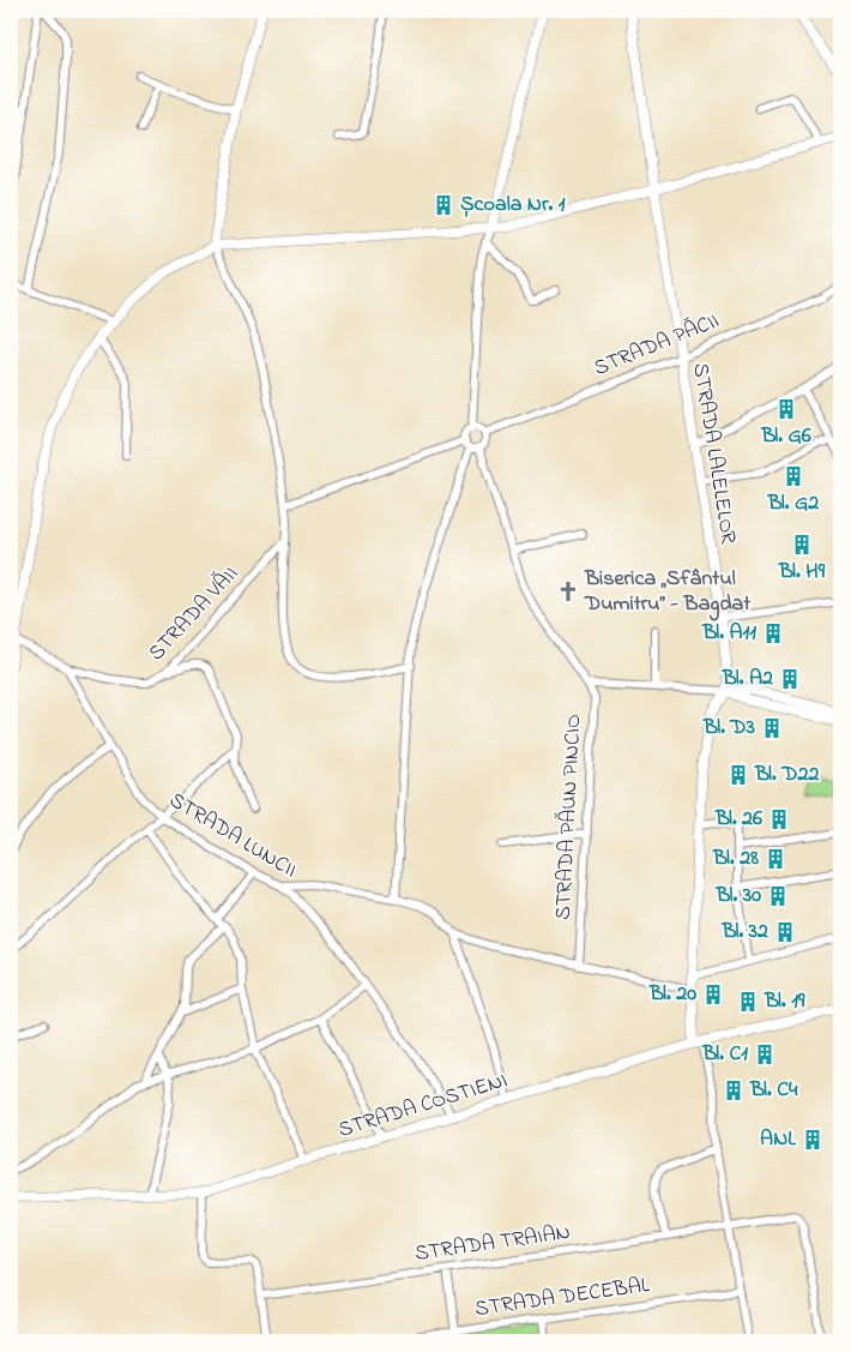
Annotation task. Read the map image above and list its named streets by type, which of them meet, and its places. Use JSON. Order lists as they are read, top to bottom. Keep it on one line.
{"streets":{"street":["STRADA PĂCII","STRADA LALELELOR","STRADA VĂII","STRADA PĂUN PINCIO","STRADA LUNCII","STRADA COSTIENI","STRADA TRAIAN","STRADA DECEBAL"]},"crossings":[["STRADA PĂCII","STRADA LALELELOR"],["STRADA PĂCII","STRADA PĂUN PINCIO"],["STRADA VĂII","STRADA LUNCII"],["STRADA LUNCII","STRADA COSTIENI"]],"places":{"building":["Școala Nr. 1","Bl. G6","Bl. G2","Bl. H9","Bl. A11","Bl. A2","Bl. D3","Bl. D22","Bl. 26","Bl. 28","Bl. 30","Bl. 32","Bl. 20","Bl. 19","Bl. C1","Bl. C4","ANL"],"church":["Biserica „Sfântul Dumitru” - Bagdat"]}}
